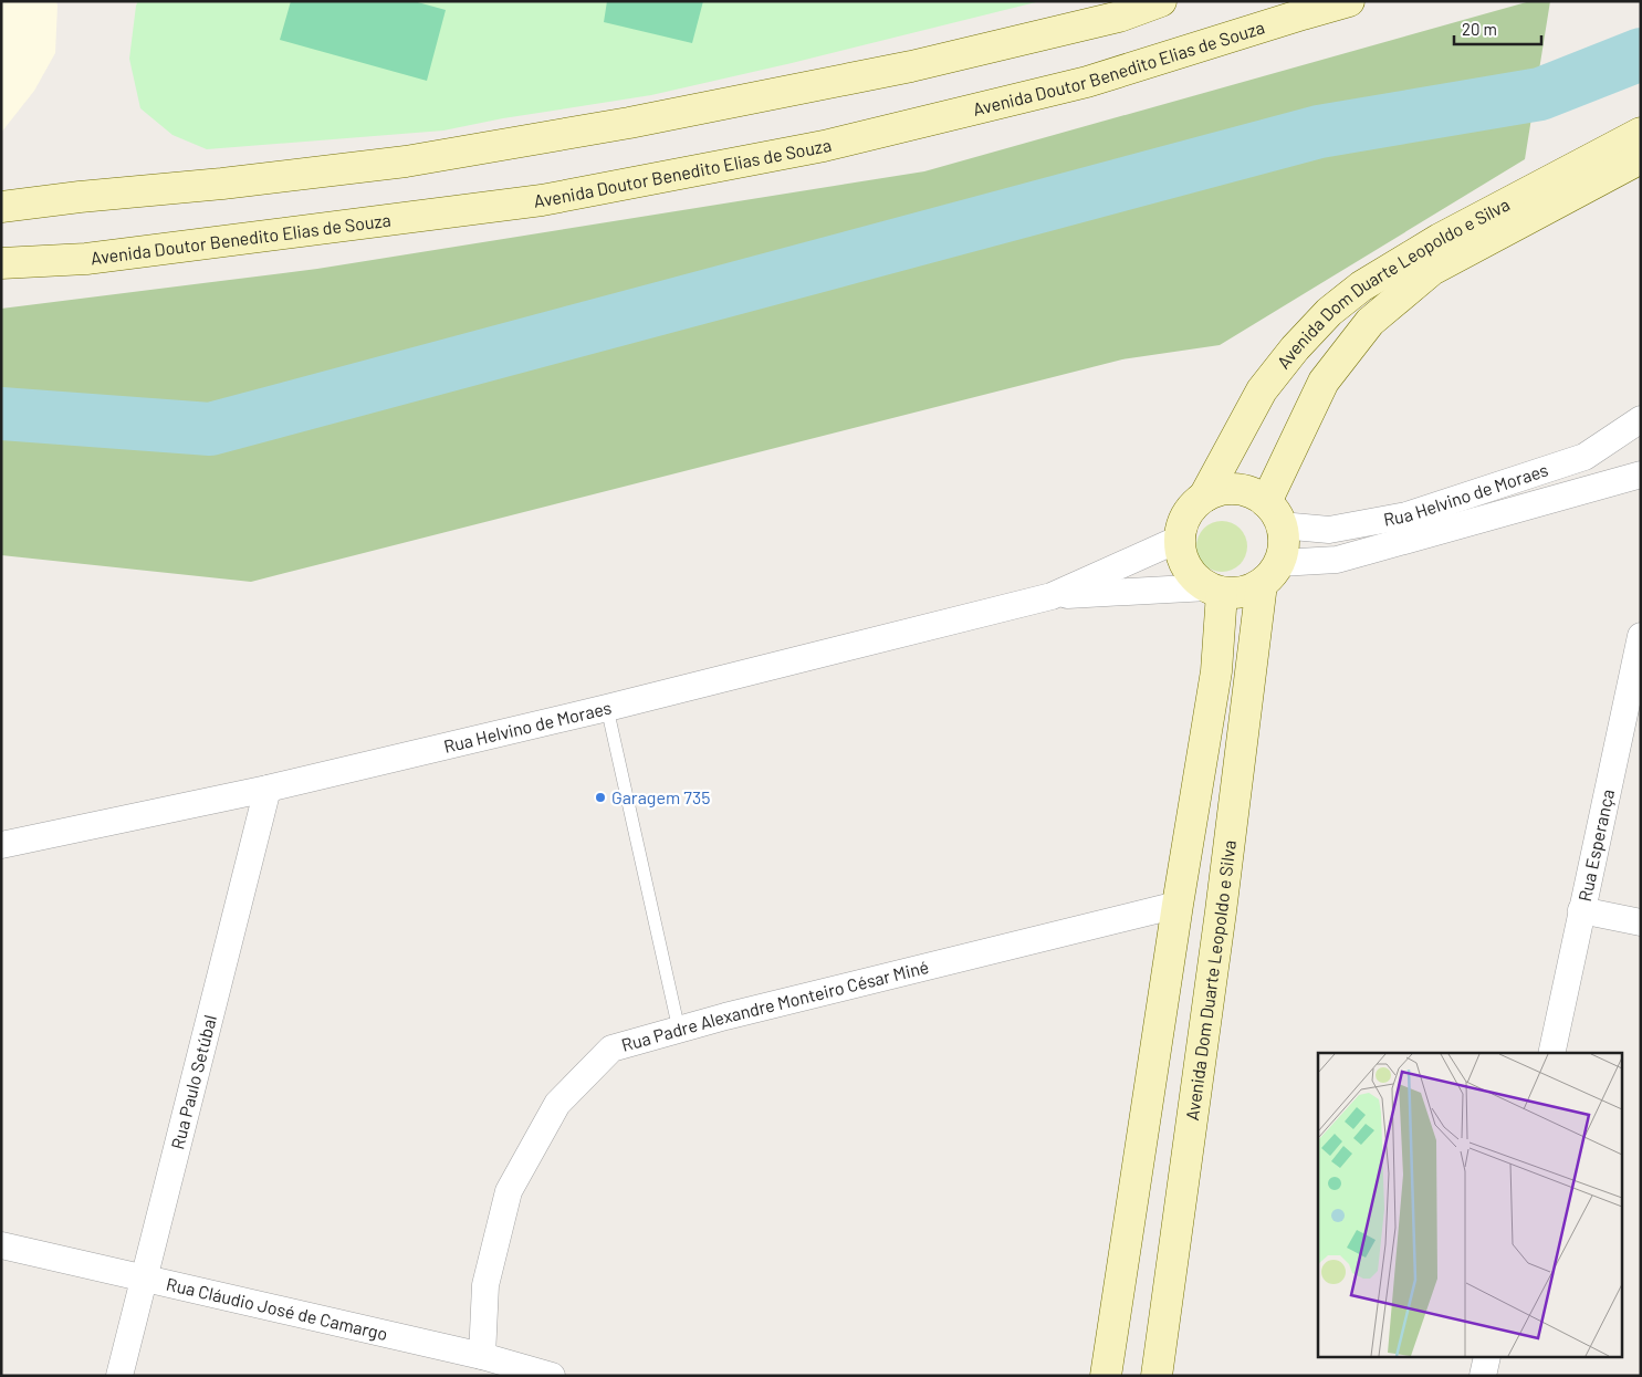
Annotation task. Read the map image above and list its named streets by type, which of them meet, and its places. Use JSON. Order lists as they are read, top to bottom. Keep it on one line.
{"streets":{"main road":["Avenida Doutor Benedito Elias de Souza","Avenida Dom Duarte Leopoldo e Silva"],"street":["Rua Helvino de Moraes","Rua Esperança","Rua Padre Alexandre Monteiro César Miné","Rua Paulo Setúbal","Rua Cláudio José de Camargo"]},"crossings":[["Avenida Dom Duarte Leopoldo e Silva","Rua Helvino de Moraes"],["Rua Helvino de Moraes","Rua Paulo Setúbal"],["Rua Padre Alexandre Monteiro César Miné","Rua Cláudio José de Camargo"],["Rua Paulo Setúbal","Rua Cláudio José de Camargo"]],"places":["Garagem 735"],"scale_bar":"20 m"}
